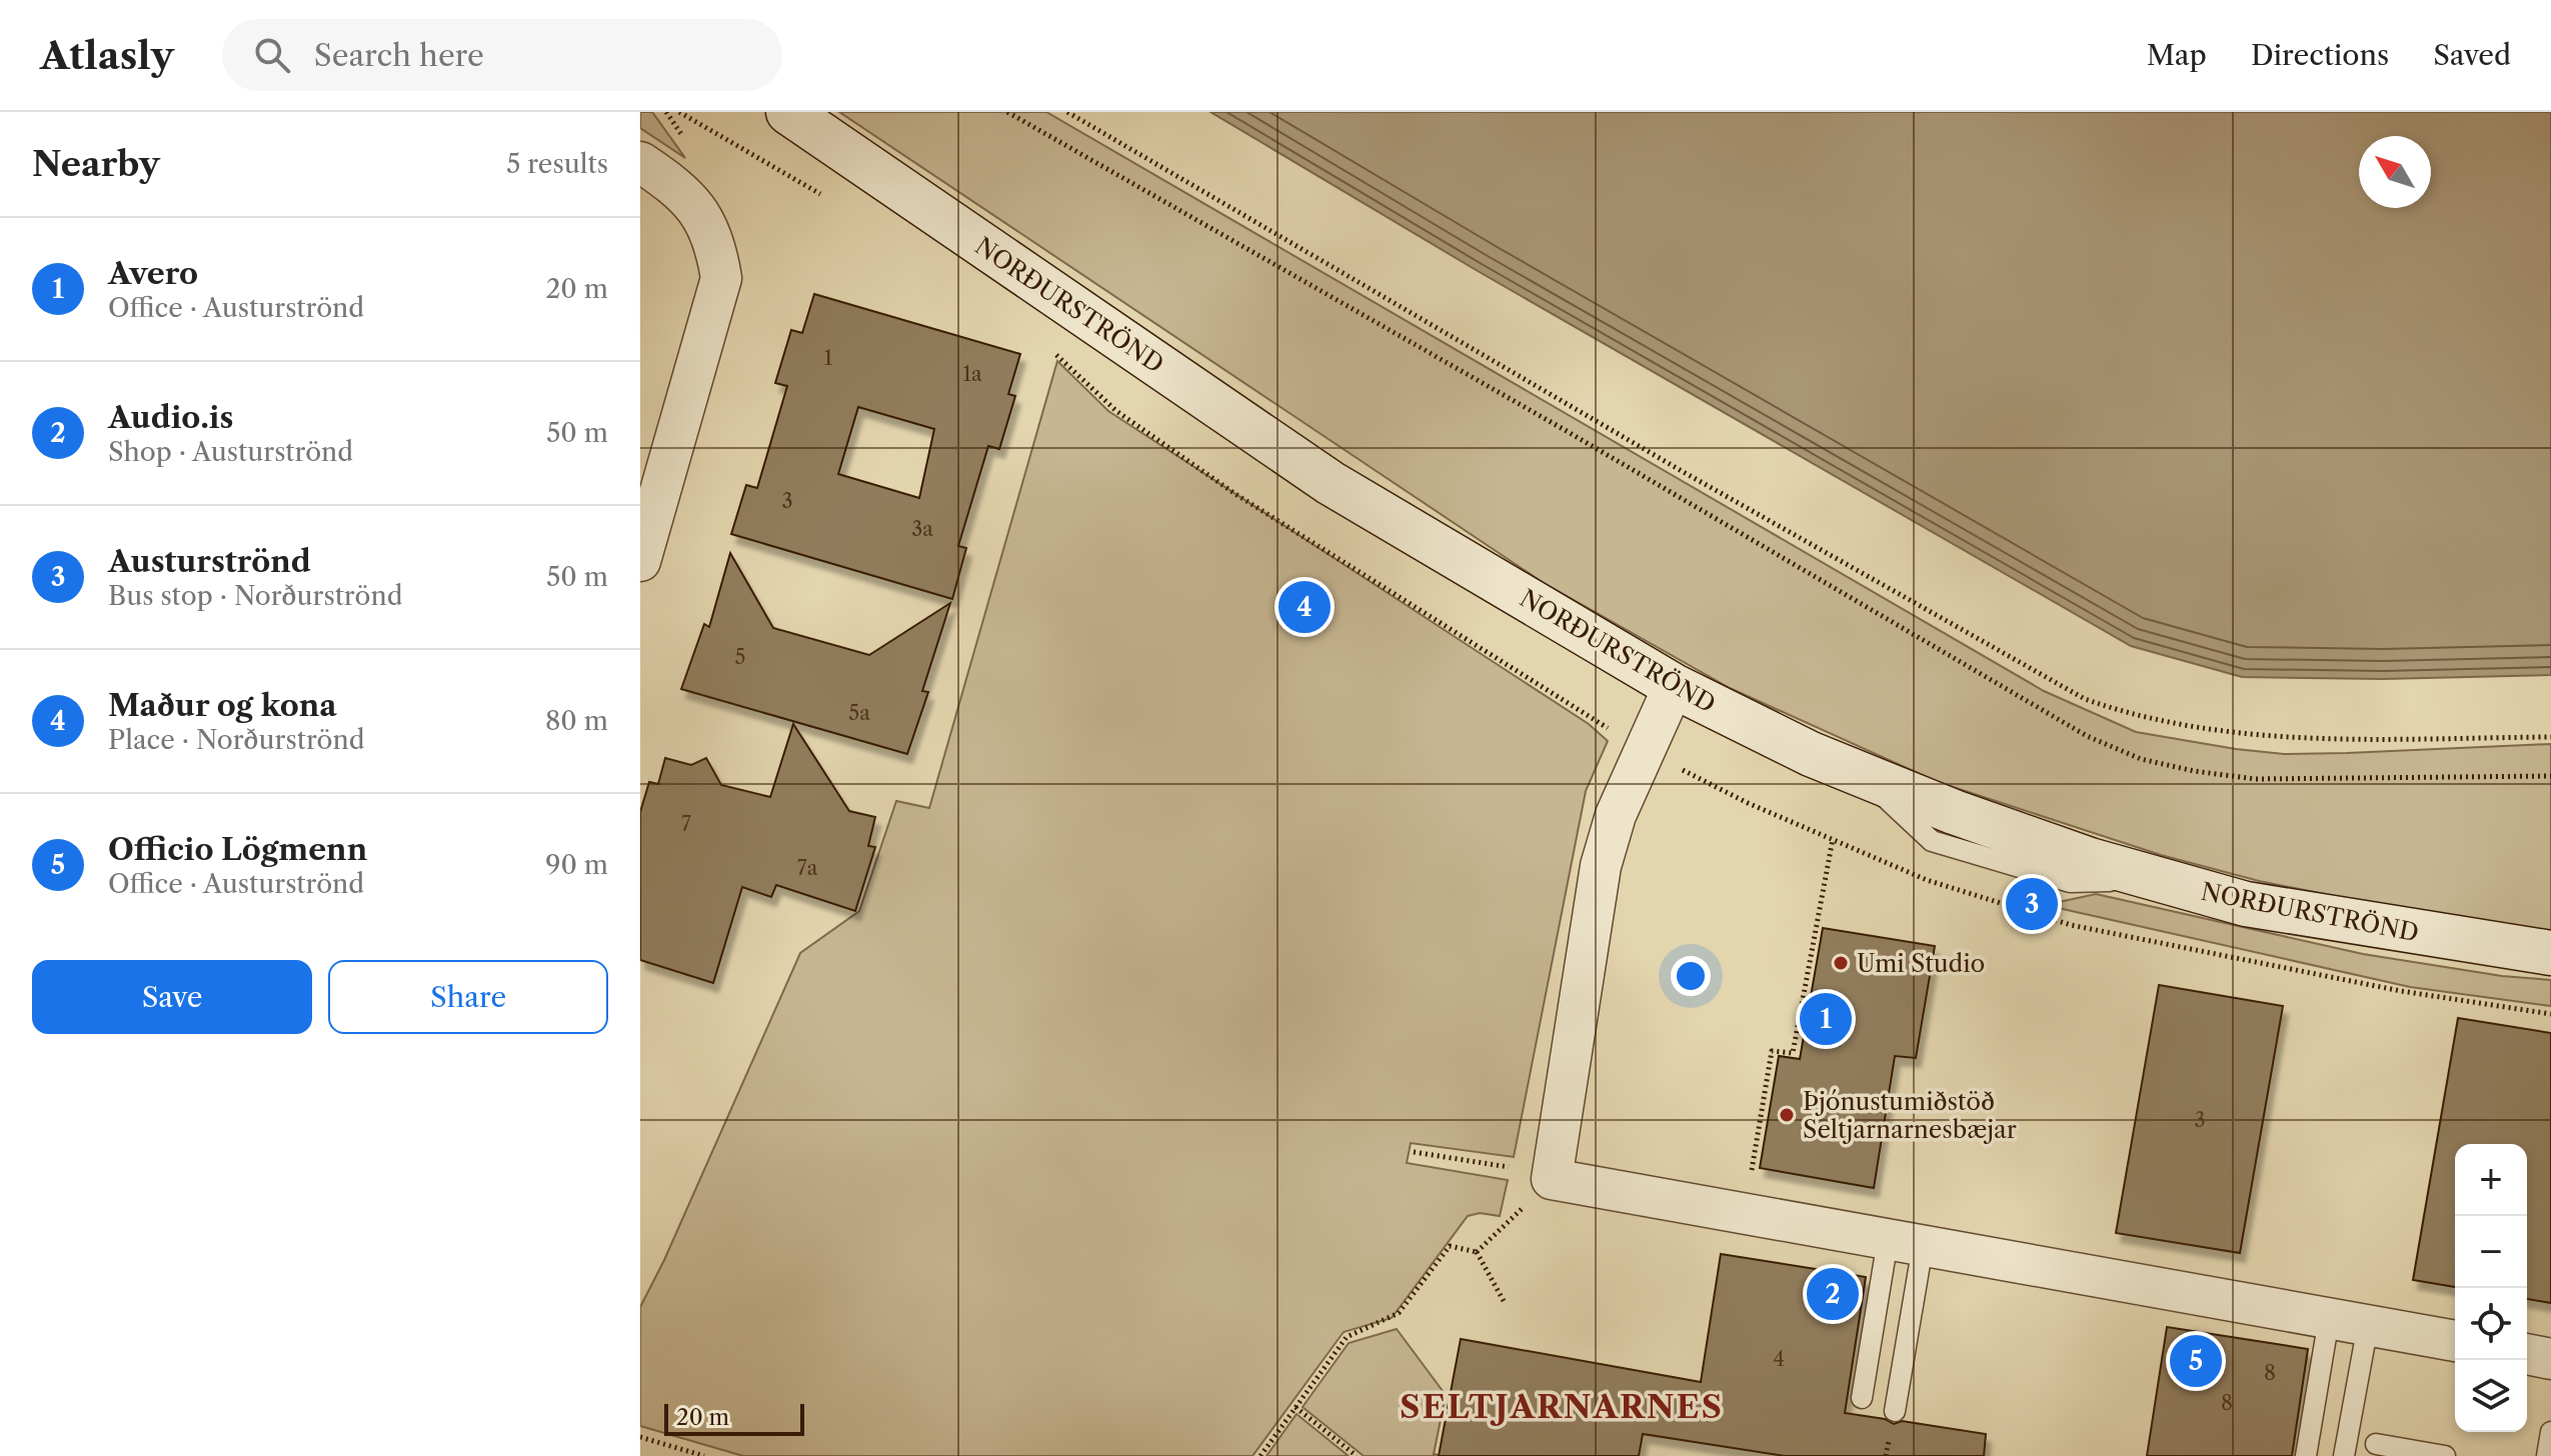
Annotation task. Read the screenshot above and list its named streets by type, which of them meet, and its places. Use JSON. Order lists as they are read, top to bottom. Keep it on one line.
{"streets":{"street":["NORÐURSTRÖND"]},"districts":["SELTJARNARNES"],"places":["Umi Studio","Þjónustumiðstöð Seltjarnarnesbæjar"],"house_numbers":["1","1a","3","3a","5","5a","7","7a","3","4","8","8"],"scale_bar":"20 m","north":"top left","page":{"header":"Atlasly","search":"Search here","nav":["Map","Directions","Saved"],"heading":["Nearby","5 results"],"list":[{"mark":"1","name":"Avero","note":"Office · Austurströnd","value":"20 m"},{"mark":"2","name":"Audio.is","note":"Shop · Austurströnd","value":"50 m"},{"mark":"3","name":"Austurströnd","note":"Bus stop · Norðurströnd","value":"50 m"},{"mark":"4","name":"Maður og kona","note":"Place · Norðurströnd","value":"80 m"},{"mark":"5","name":"Officio Lögmenn","note":"Office · Austurströnd","value":"90 m"}],"pins":["4","3","1","2","5"],"buttons":["Save","Share"],"map_buttons":["+","−"],"scale":"20 m"}}
